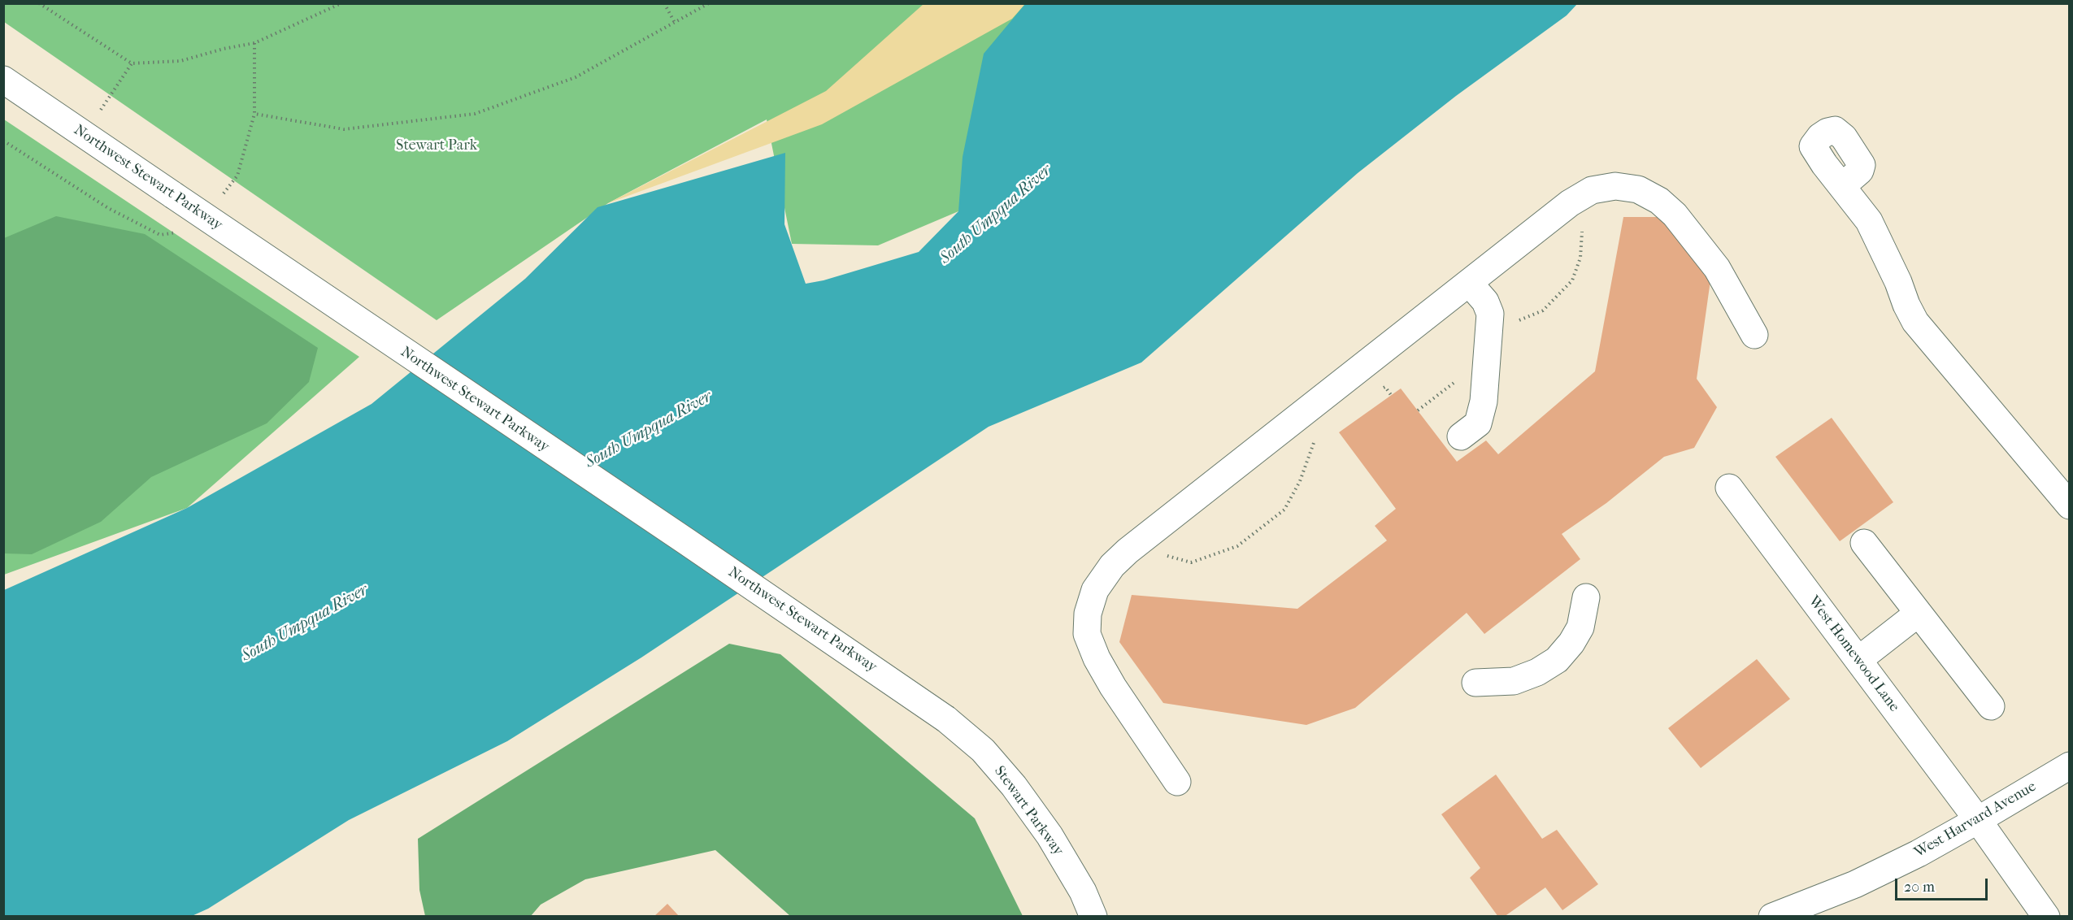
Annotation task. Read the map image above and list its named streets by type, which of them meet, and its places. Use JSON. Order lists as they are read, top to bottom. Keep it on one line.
{"streets":{"main road":["Northwest Stewart Parkway","West Homewood Lane","Stewart Parkway","West Harvard Avenue"]},"crossings":[["Northwest Stewart Parkway","Stewart Parkway"],["West Homewood Lane","West Harvard Avenue"]],"water":["South Umpqua River"],"parks":["Stewart Park"],"scale_bar":"20 m"}
